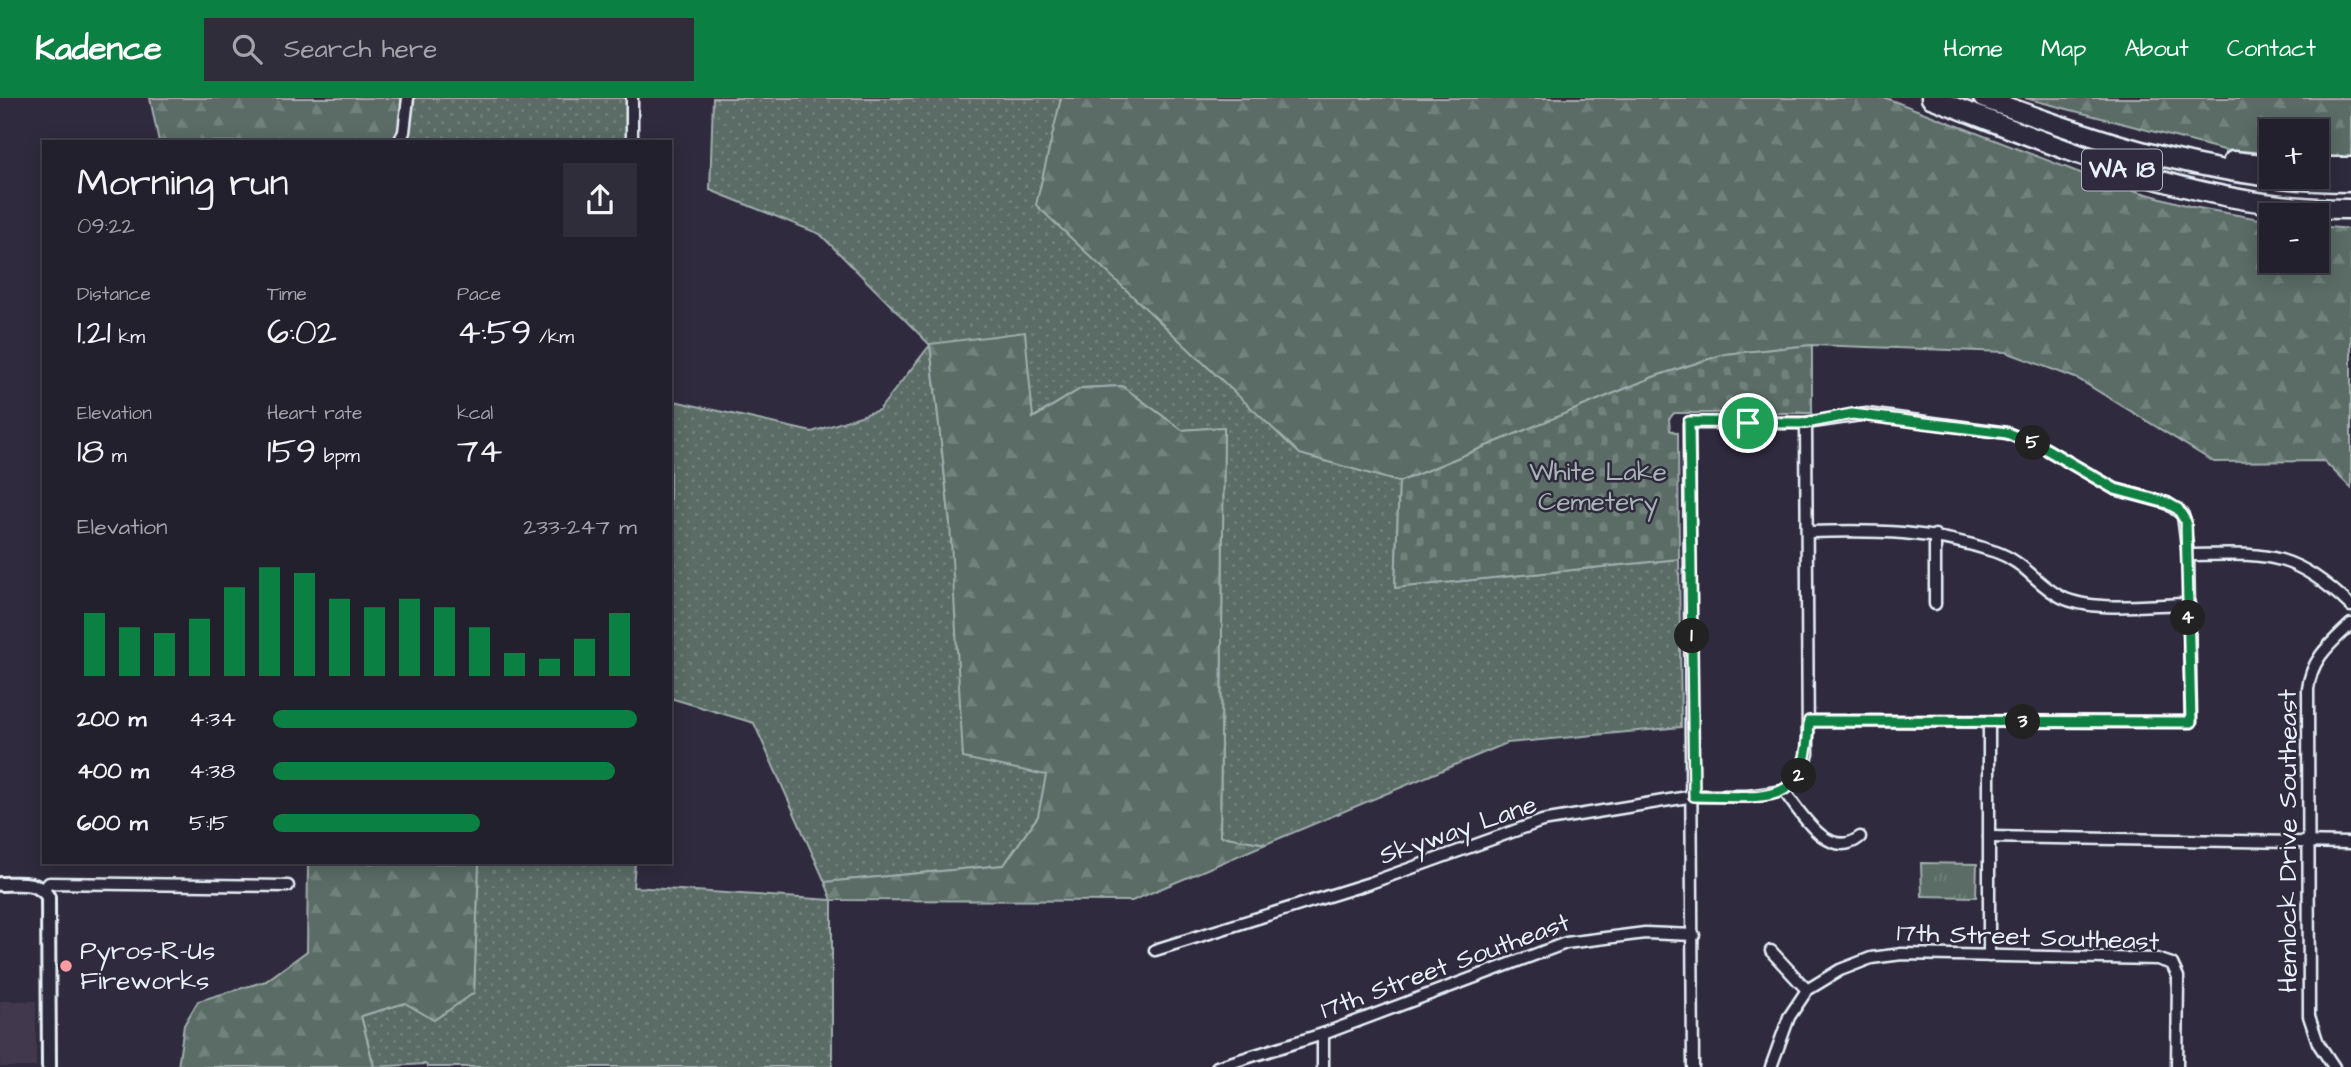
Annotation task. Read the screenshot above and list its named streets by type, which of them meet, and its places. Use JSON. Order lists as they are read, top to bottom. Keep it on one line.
{"streets":{"highway":["WA 18"],"street":["Skyway Lane","Hemlock Drive Southeast","17th Street Southeast"]},"parks":["White Lake Cemetery"],"places":["Pyros-R-Us Fireworks"],"page":{"header":"Kadence","search":"Search here","nav":["Home","Map","About","Contact"],"map_buttons":["+","−"],"heading":["Morning run","09:22"],"stats":[["Distance","1.21 km"],["Time","6:02"],["Pace","4:59 /km"],["Elevation","18 m"],["Heart rate","159 bpm"],["kcal","74"]],"pins":["5","4","1","3","2"],"chart":["Elevation","233–247 m"],"list":[{"name":"200 m","note":"4:34"},{"name":"400 m","note":"4:38"},{"name":"600 m","note":"5:15"}]}}
